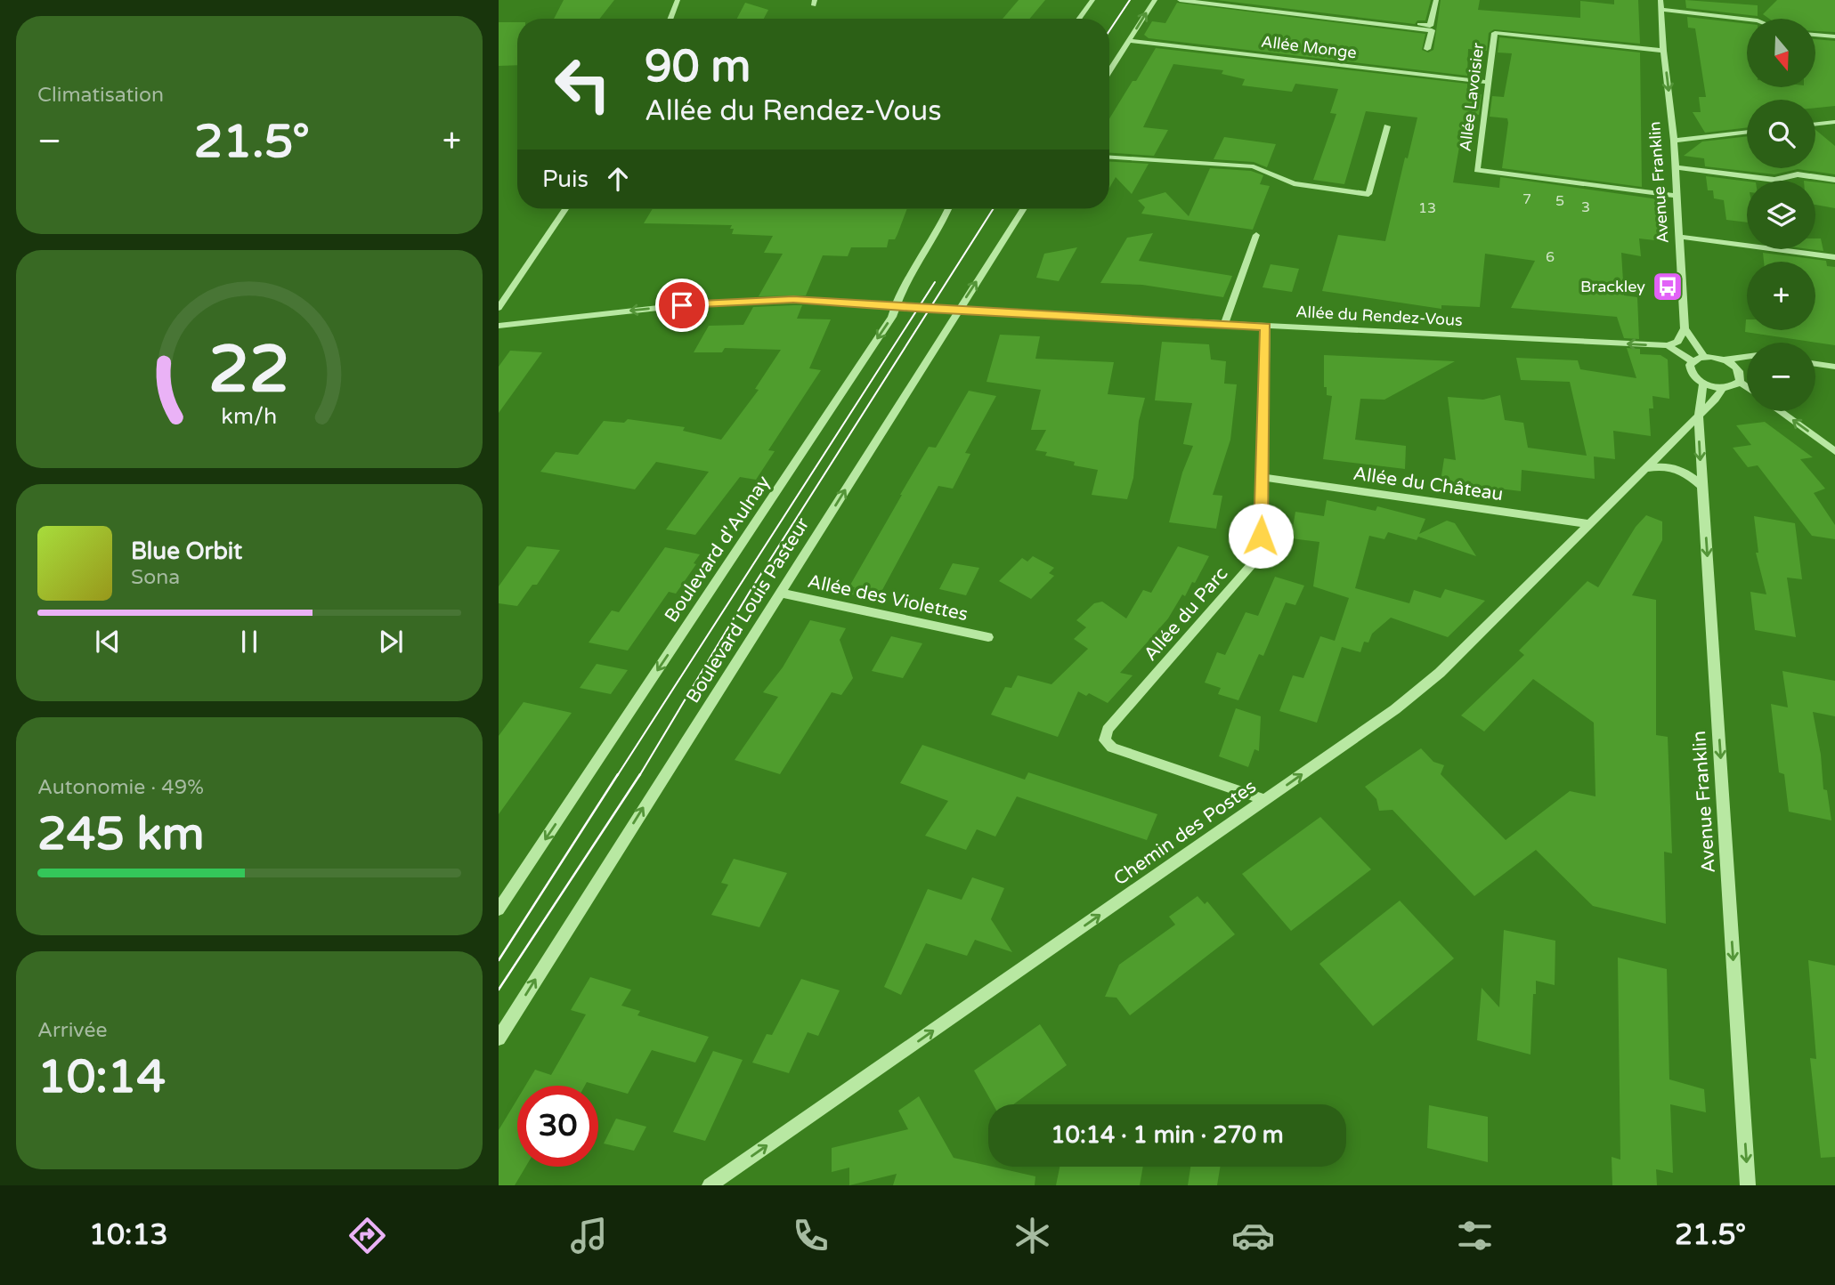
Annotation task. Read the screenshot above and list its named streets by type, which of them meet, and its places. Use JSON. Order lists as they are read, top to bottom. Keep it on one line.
{"streets":{"street":["Allée Monge","Allée Lavoisier","Avenue Franklin","Allée du Rendez-Vous","Allée du Château","Boulevard d'Aulnay","Allée des Violettes","Boulevard Louis Pasteur","Allée du Parc","Chemin des Postes"]},"crossings":[["Allée Monge","Allée Lavoisier"],["Allée Lavoisier","Avenue Franklin"],["Avenue Franklin","Chemin des Postes"],["Allée du Rendez-Vous","Boulevard d'Aulnay"],["Allée du Rendez-Vous","Boulevard Louis Pasteur"],["Allée du Rendez-Vous","Allée du Parc"],["Allée du Château","Allée du Parc"],["Allée du Château","Chemin des Postes"],["Allée des Violettes","Boulevard Louis Pasteur"],["Allée du Parc","Chemin des Postes"]],"one_way":["Avenue Franklin","Allée du Rendez-Vous","Boulevard d'Aulnay","Boulevard Louis Pasteur","Chemin des Postes"],"places":{"bus stop":["Brackley"]},"house_numbers":["7","5","3","13","6"],"north":"bottom","page":{"tile":["Climatisation",["Autonomie · 49%","245 km"],["Arrivée","10:14"]],"map_buttons":["+","−"],"turn":["90 m","Allée du Rendez-Vous"],"heat":["−","21.5°","+"],"then":"Puis","song":["Blue Orbit","Sona"],"limit":"30","trip":"10:14 · 1 min · 270 m","tabs":["10:13","21.5°"],"gauge":["22","km/h"]}}
